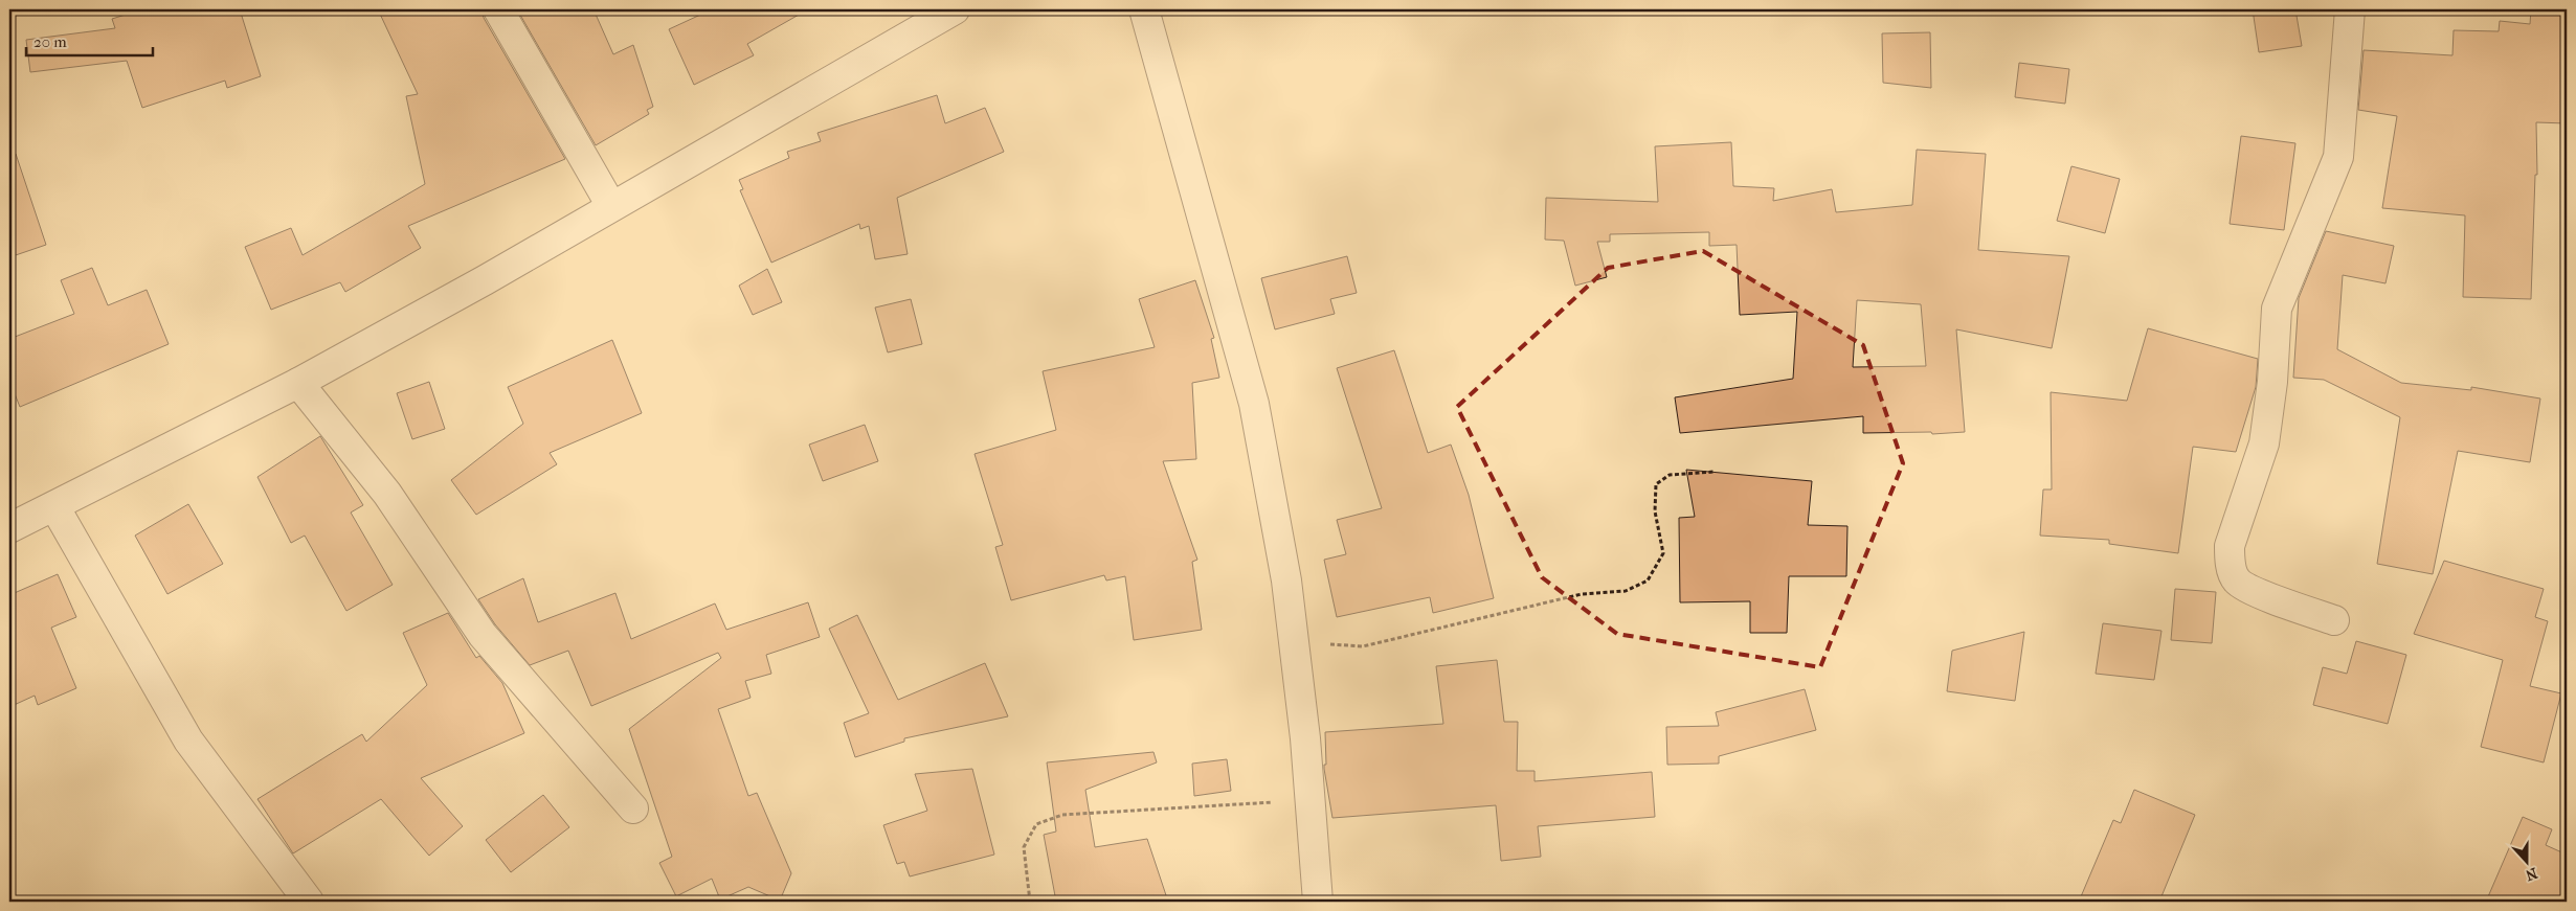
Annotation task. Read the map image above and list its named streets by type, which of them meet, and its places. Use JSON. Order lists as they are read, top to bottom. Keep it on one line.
{"scale_bar":"20 m","north":"bottom"}
